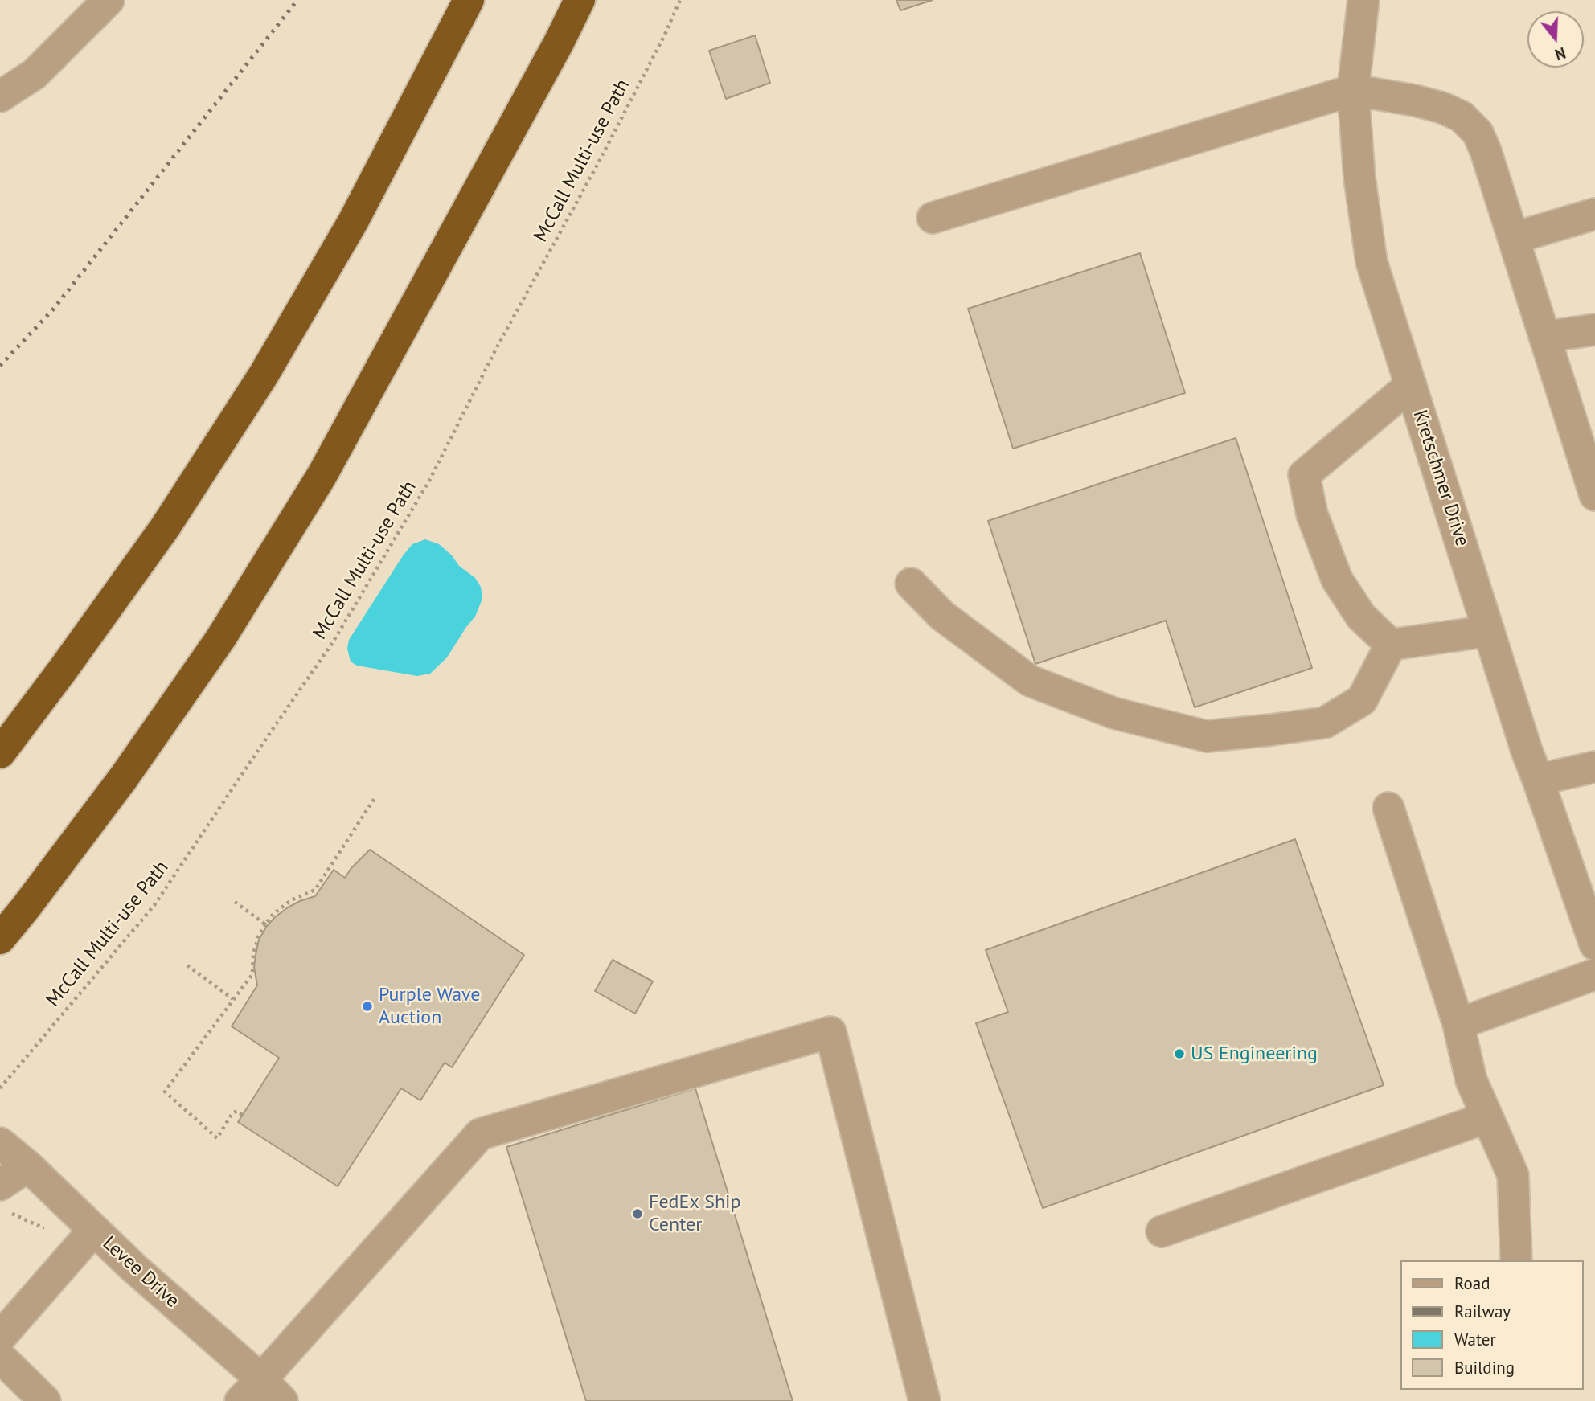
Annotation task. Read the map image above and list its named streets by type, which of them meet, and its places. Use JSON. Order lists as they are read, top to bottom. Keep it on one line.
{"streets":{"street":["Kretschmer Drive","Levee Drive"],"path":["McCall Multi-use Path"]},"places":["Purple Wave Auction","US Engineering","FedEx Ship Center"],"legend":["Road","Railway","Water","Building"],"north":"bottom"}
